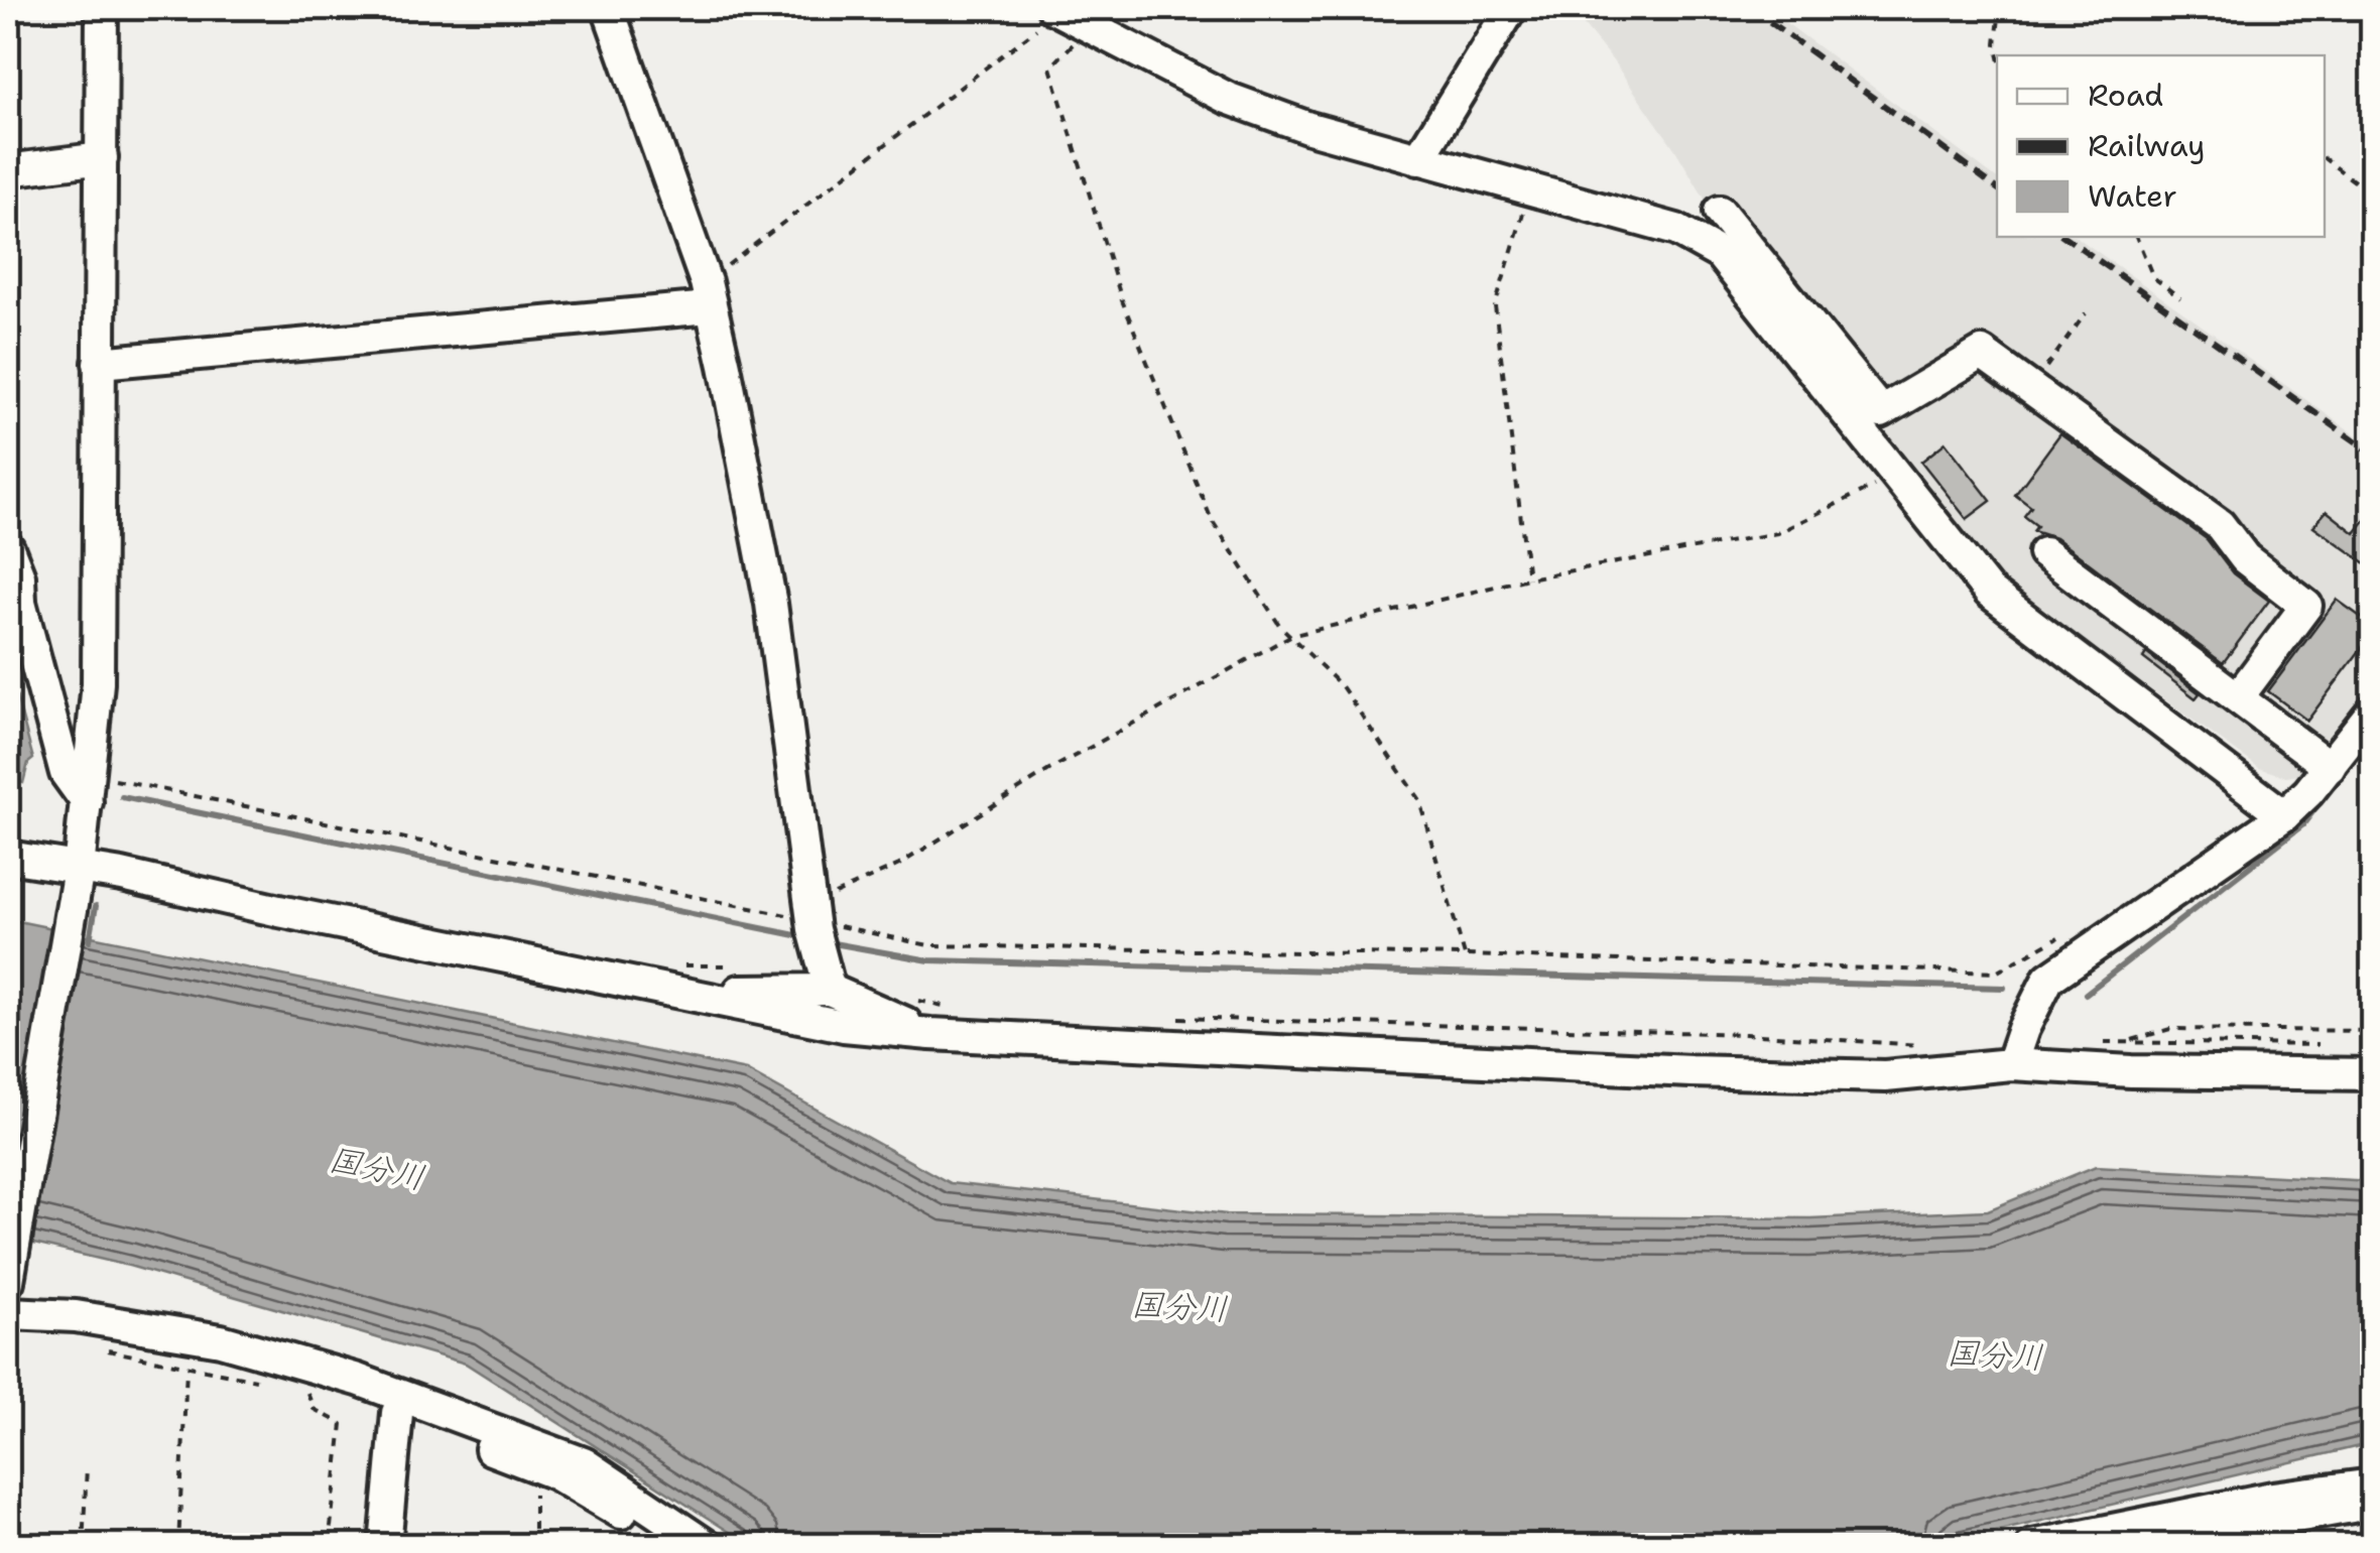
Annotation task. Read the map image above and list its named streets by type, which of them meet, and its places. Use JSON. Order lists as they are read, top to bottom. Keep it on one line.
{"water":["国分川"],"legend":["Road","Railway","Water"]}
